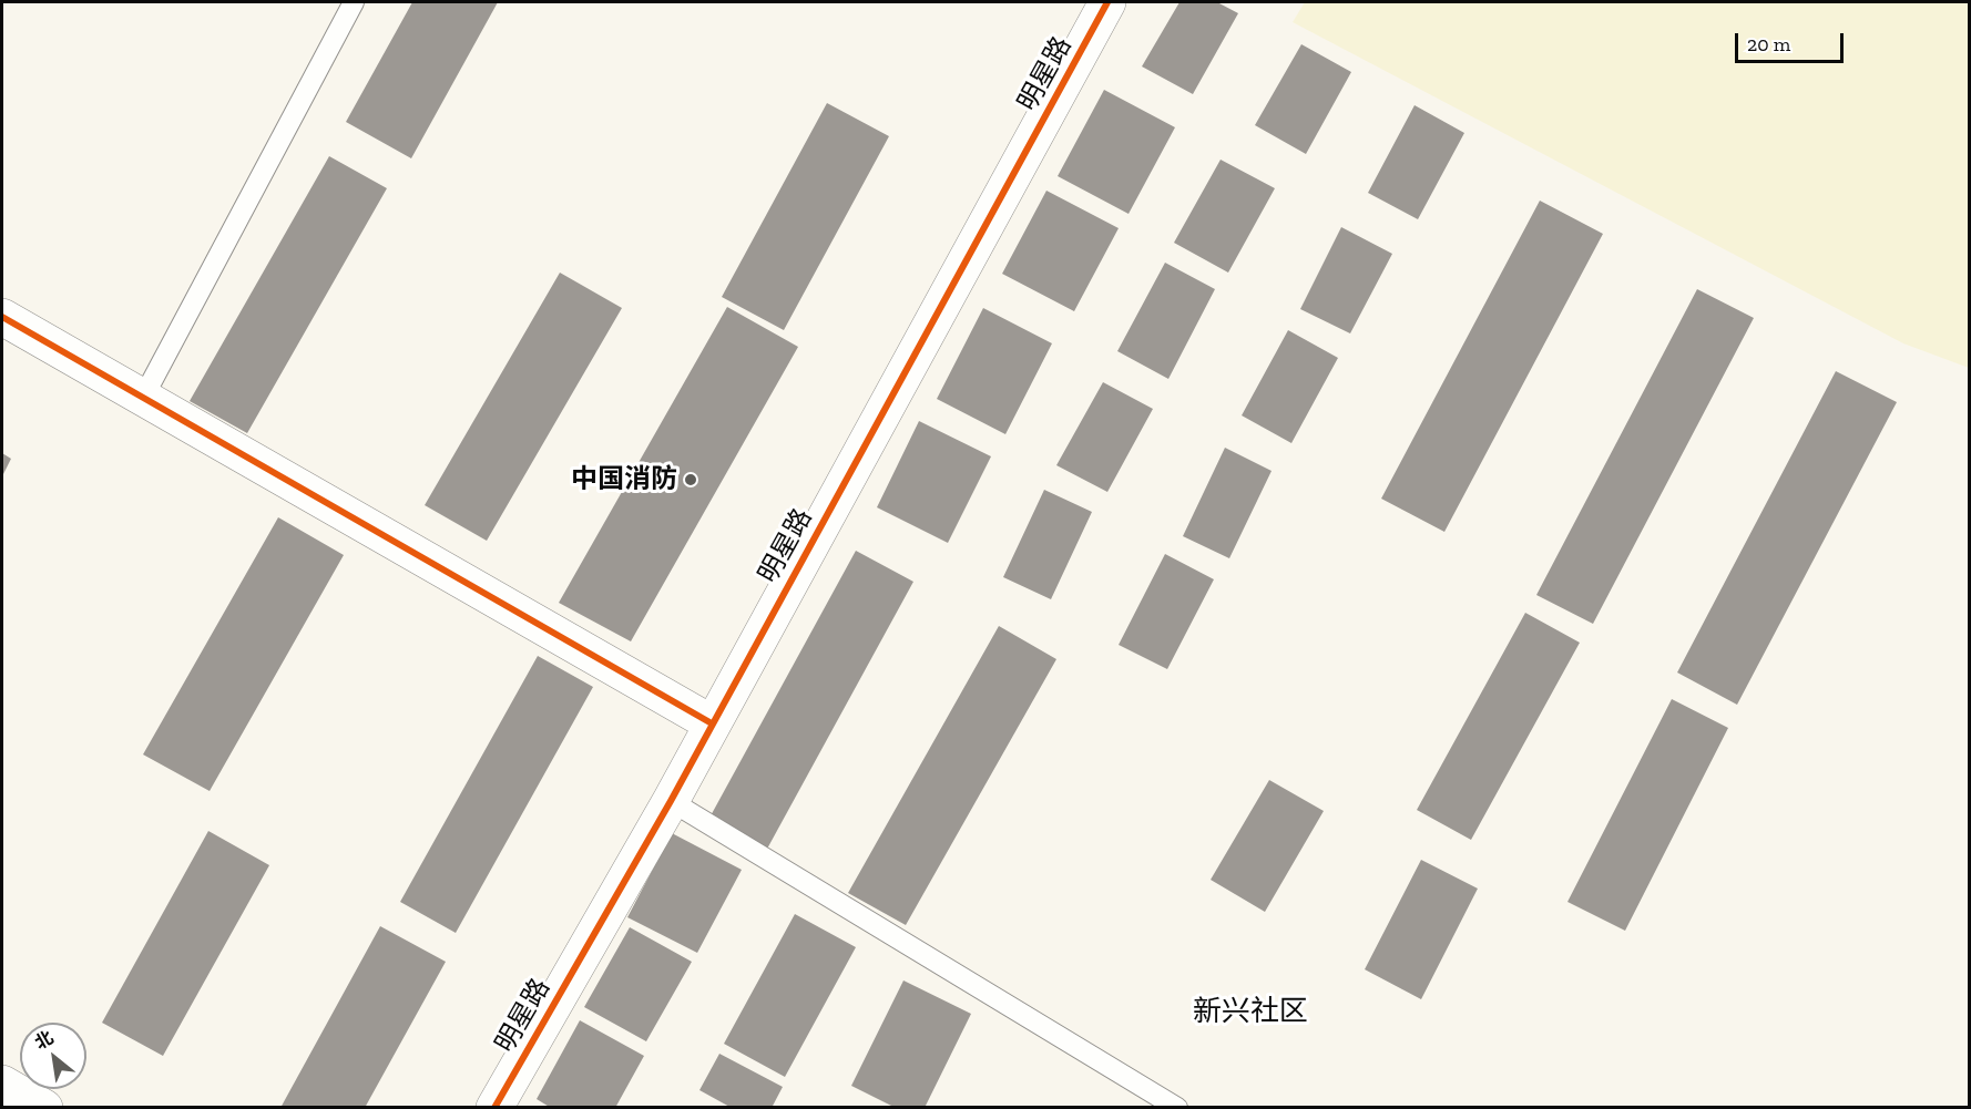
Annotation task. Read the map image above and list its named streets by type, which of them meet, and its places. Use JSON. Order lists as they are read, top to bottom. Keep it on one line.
{"streets":{"street":["明星路"]},"districts":["新兴社区"],"places":["中国消防"],"scale_bar":"20 m","north":"top left"}
